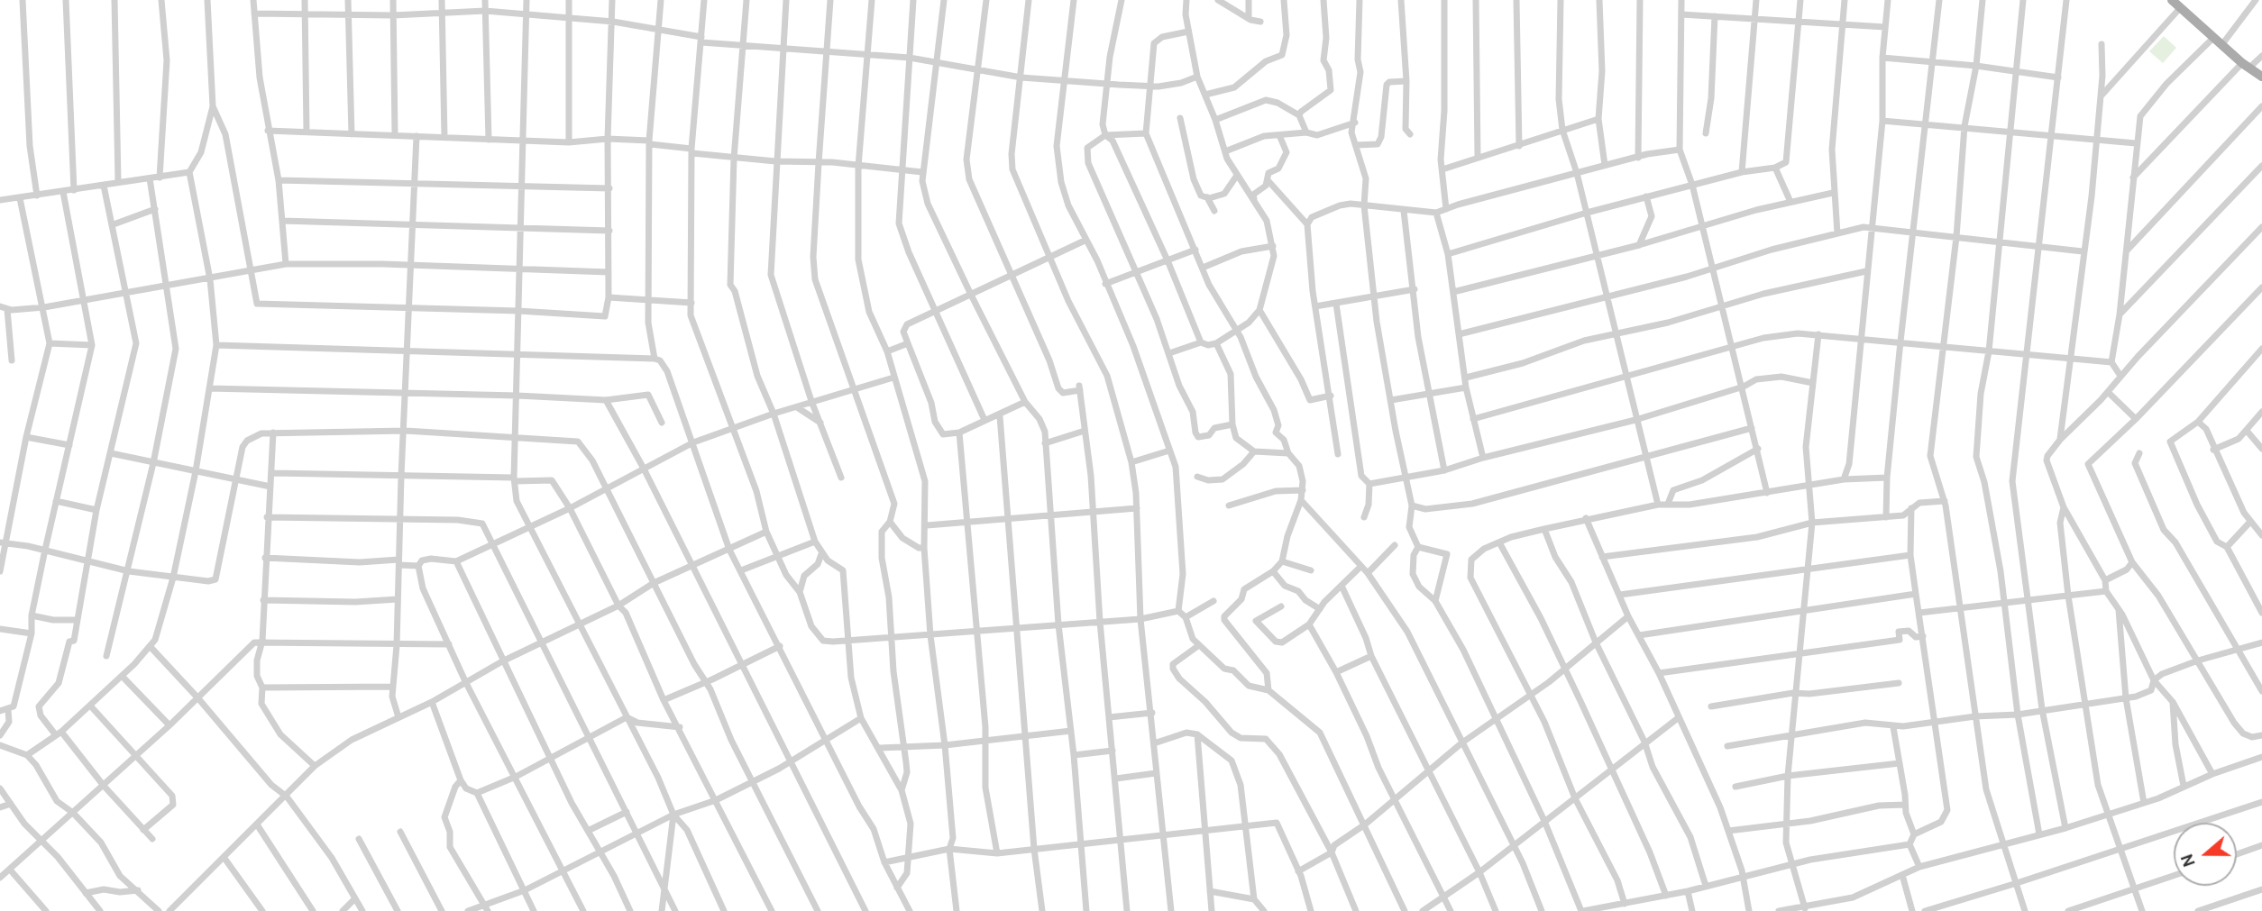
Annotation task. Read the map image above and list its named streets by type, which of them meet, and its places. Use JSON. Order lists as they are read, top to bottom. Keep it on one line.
{"north":"left"}
